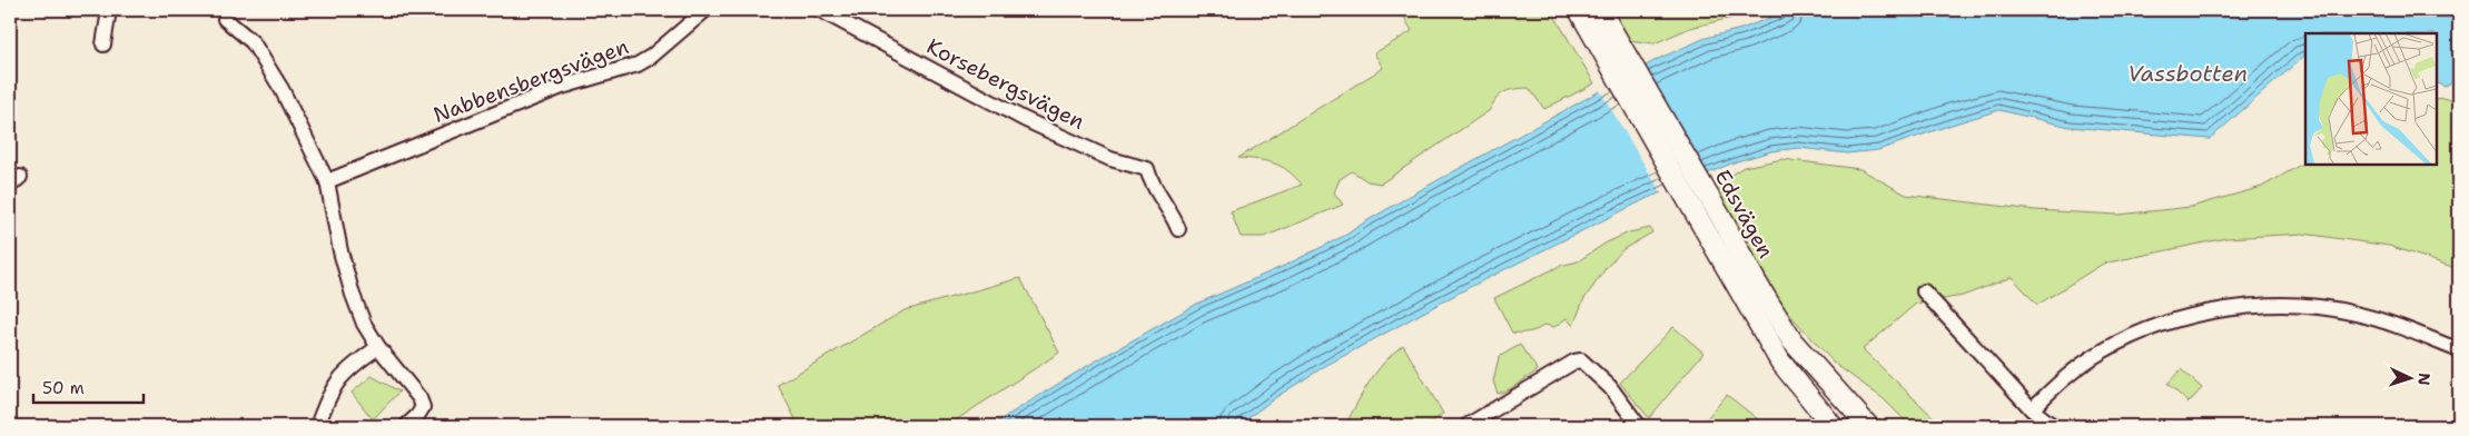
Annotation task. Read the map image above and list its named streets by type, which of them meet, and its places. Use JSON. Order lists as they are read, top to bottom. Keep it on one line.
{"streets":{"main road":["Edsvägen"],"street":["Nabbensbergsvägen","Korsebergsvägen"]},"water":["Vassbotten"],"scale_bar":"50 m","north":"right"}
